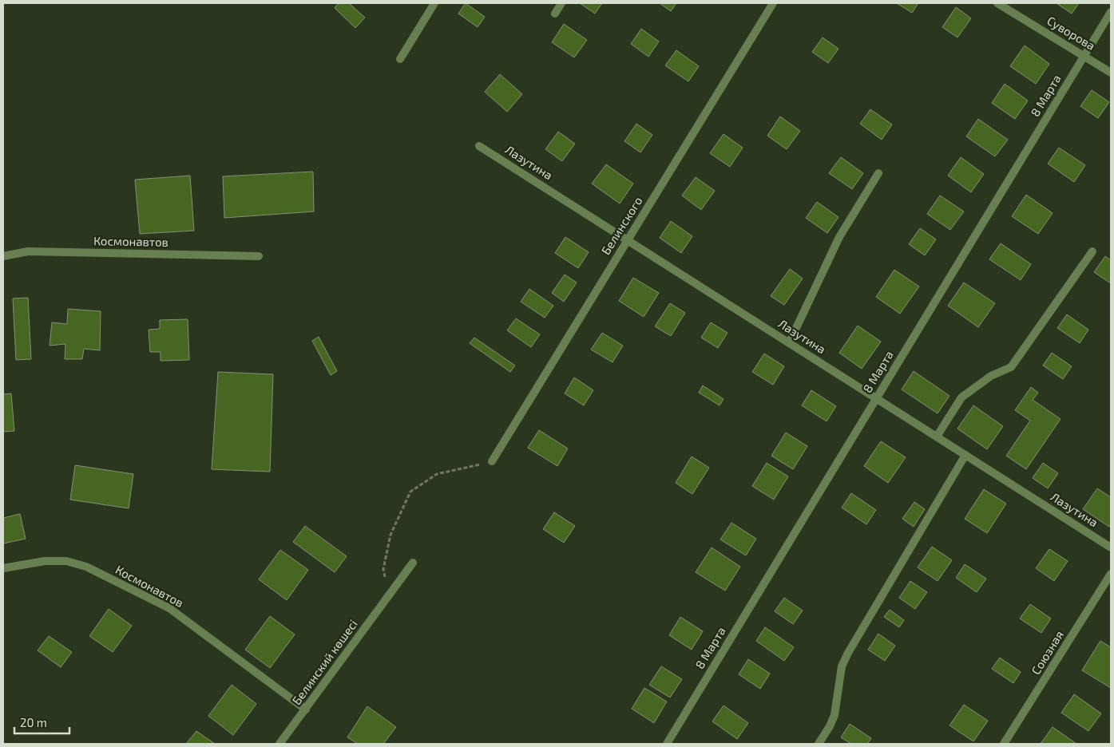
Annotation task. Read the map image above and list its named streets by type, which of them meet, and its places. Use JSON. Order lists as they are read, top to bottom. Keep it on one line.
{"streets":{"street":["Суворова","8 Марта","Лазутина","Белинского","Космонавтов","Союзная","Белинский көшесі"]},"crossings":[["Суворова","8 Марта"],["8 Марта","Лазутина"],["Лазутина","Белинского"],["Космонавтов","Белинский көшесі"]],"scale_bar":"20 m"}
